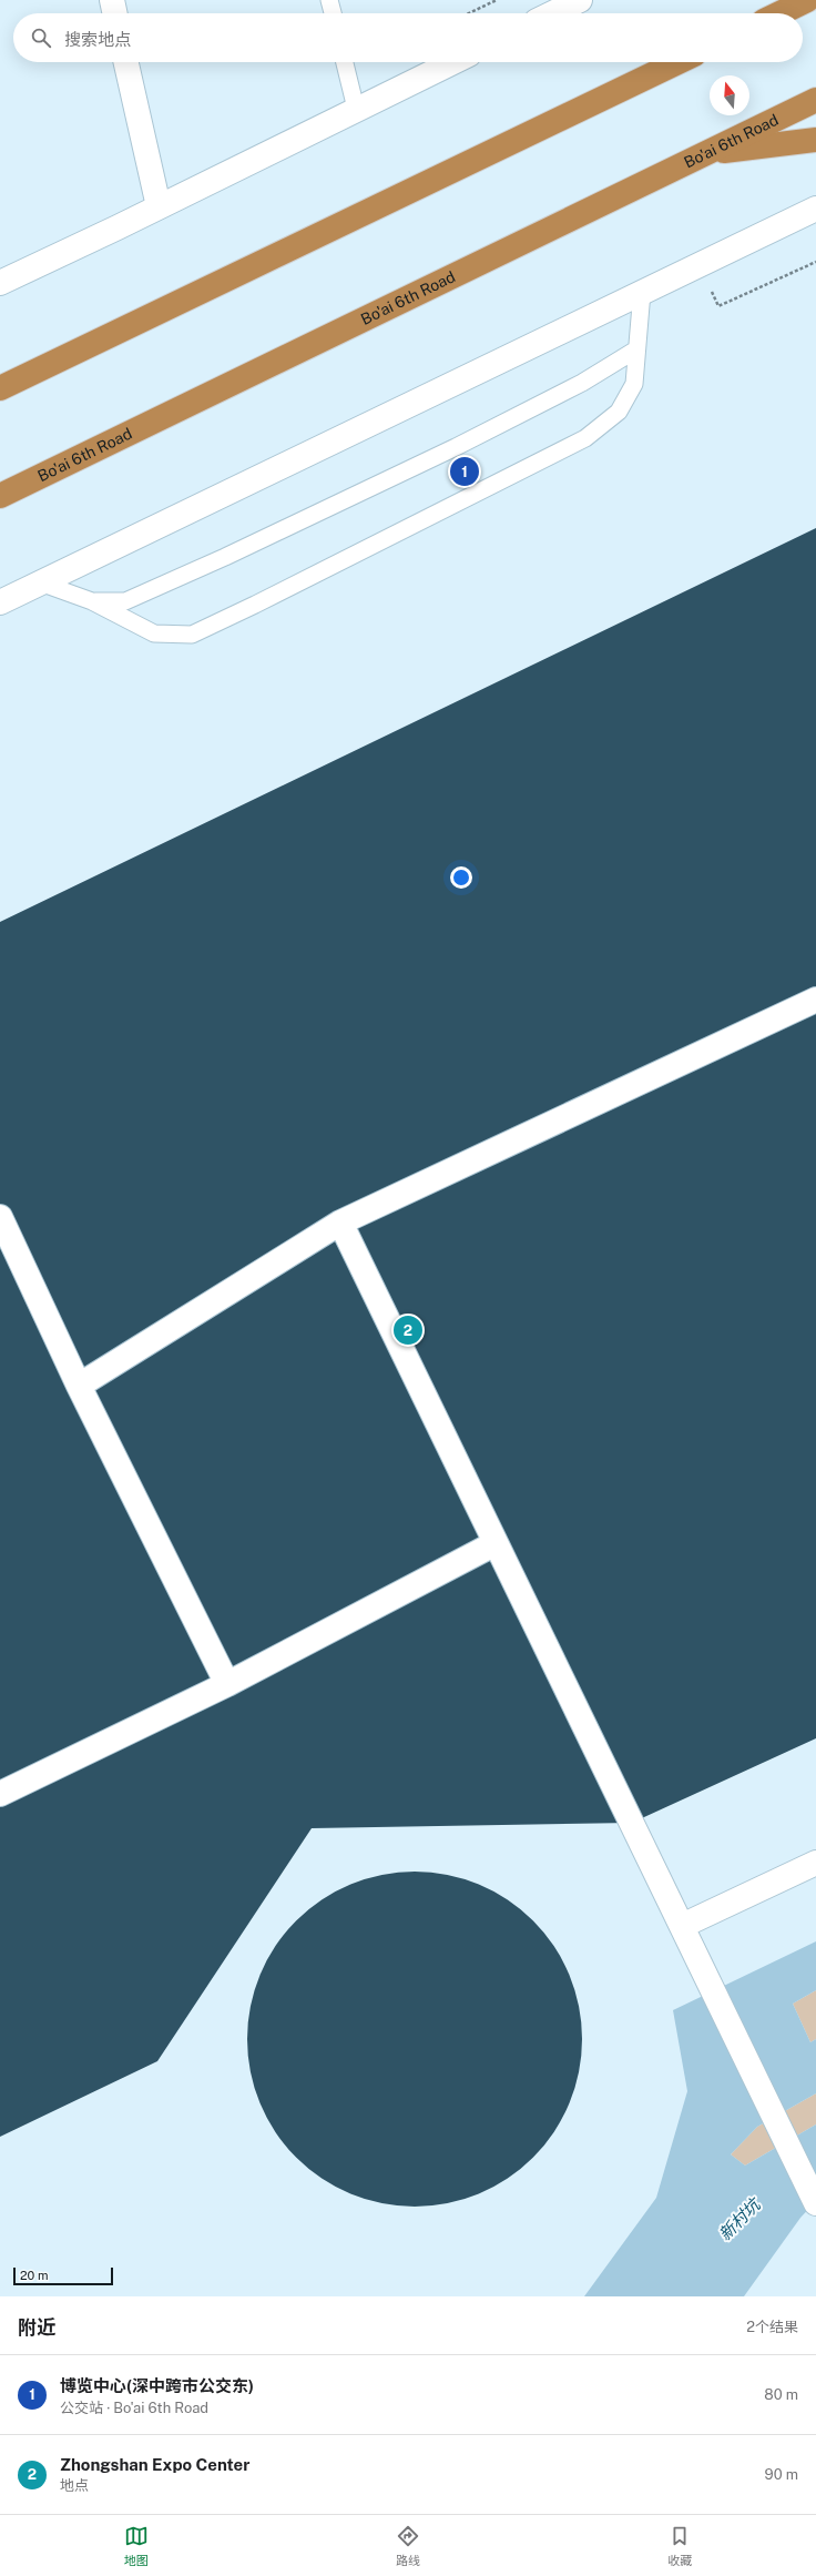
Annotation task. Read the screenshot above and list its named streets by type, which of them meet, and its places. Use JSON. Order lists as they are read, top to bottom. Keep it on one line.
{"streets":{"highway":["Bo'ai 6th Road"]},"water":["新村坑"],"scale_bar":"20 m","north":"top","page":{"search":"搜索地点","pins":["1","2"],"scale":"20 m","heading":["附近","2个结果"],"list":[{"mark":"1","name":"博览中心(深中跨市公交东)","note":"公交站 · Bo'ai 6th Road","value":"80 m"},{"mark":"2","name":"Zhongshan Expo Center","note":"地点","value":"90 m"}],"nav":["地图","路线","收藏"]}}
